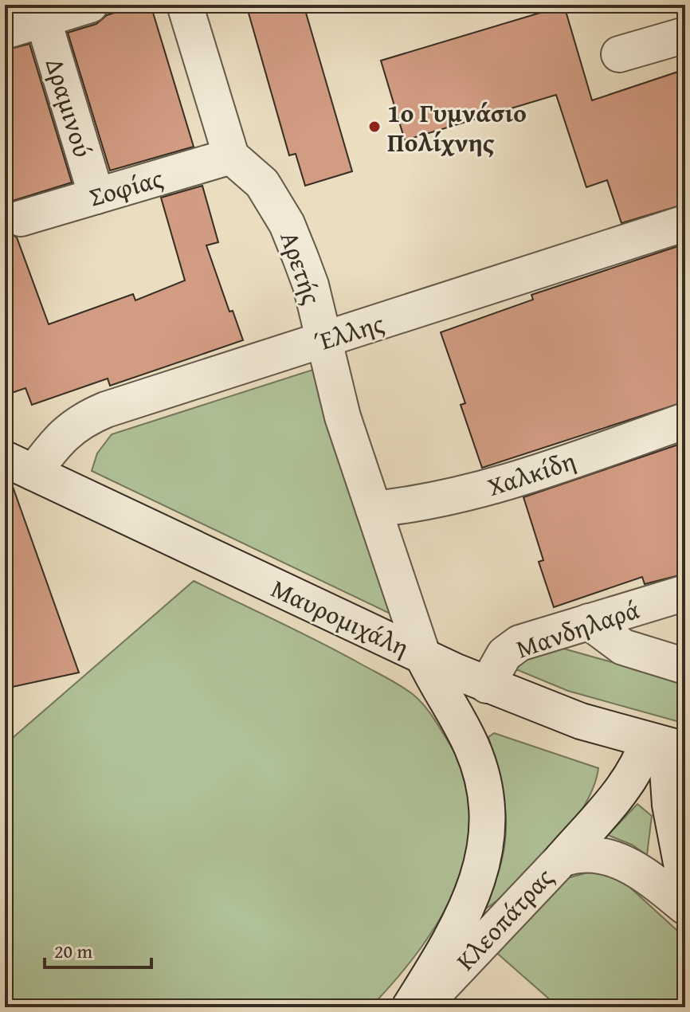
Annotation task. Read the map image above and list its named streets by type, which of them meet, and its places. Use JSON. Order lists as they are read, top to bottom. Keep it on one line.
{"streets":{"street":["Δραμινού","Σοφίας","Αρετής","Έλλης","Χαλκίδη","Μαυρομιχάλη","Μανδηλαρά","Κλεοπάτρας"]},"crossings":[["Δραμινού","Σοφίας"],["Σοφίας","Αρετής"],["Αρετής","Έλλης"],["Αρετής","Χαλκίδη"],["Αρετής","Μαυρομιχάλη"],["Έλλης","Μαυρομιχάλη"],["Μαυρομιχάλη","Μανδηλαρά"],["Μαυρομιχάλη","Κλεοπάτρας"]],"places":["1ο Γυμνάσιο Πολίχνης"],"scale_bar":"20 m"}
